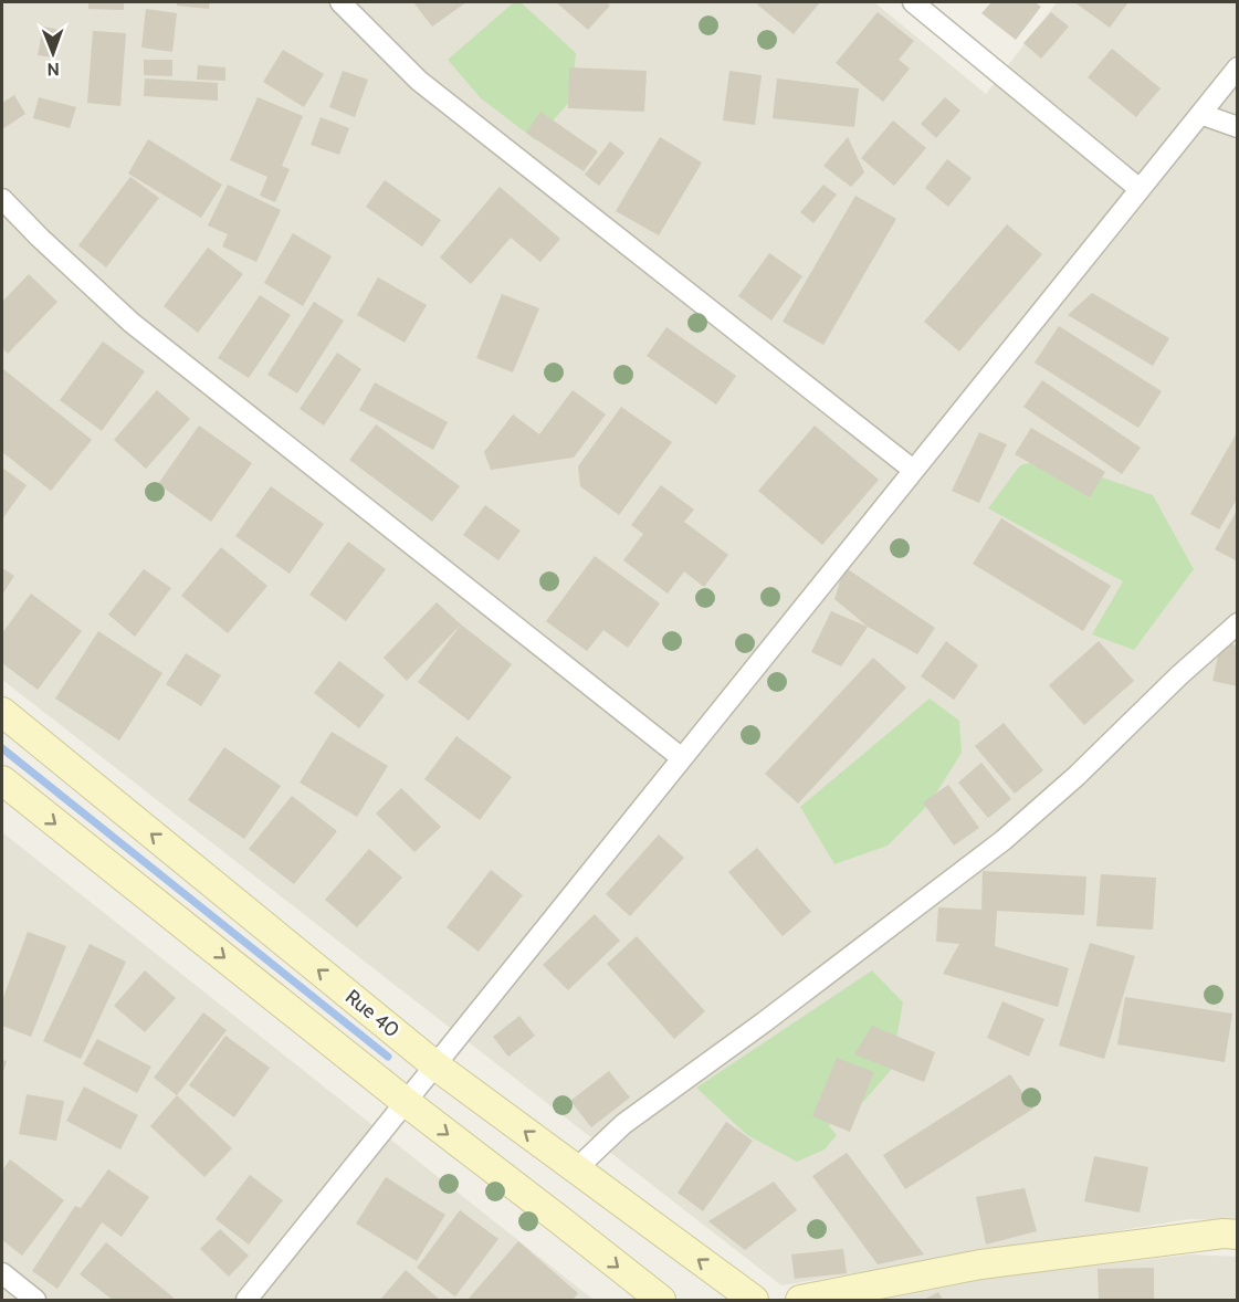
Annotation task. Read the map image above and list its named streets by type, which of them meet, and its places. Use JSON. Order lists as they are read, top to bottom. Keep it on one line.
{"streets":{"main road":["Rue 40"]},"north":"bottom"}
